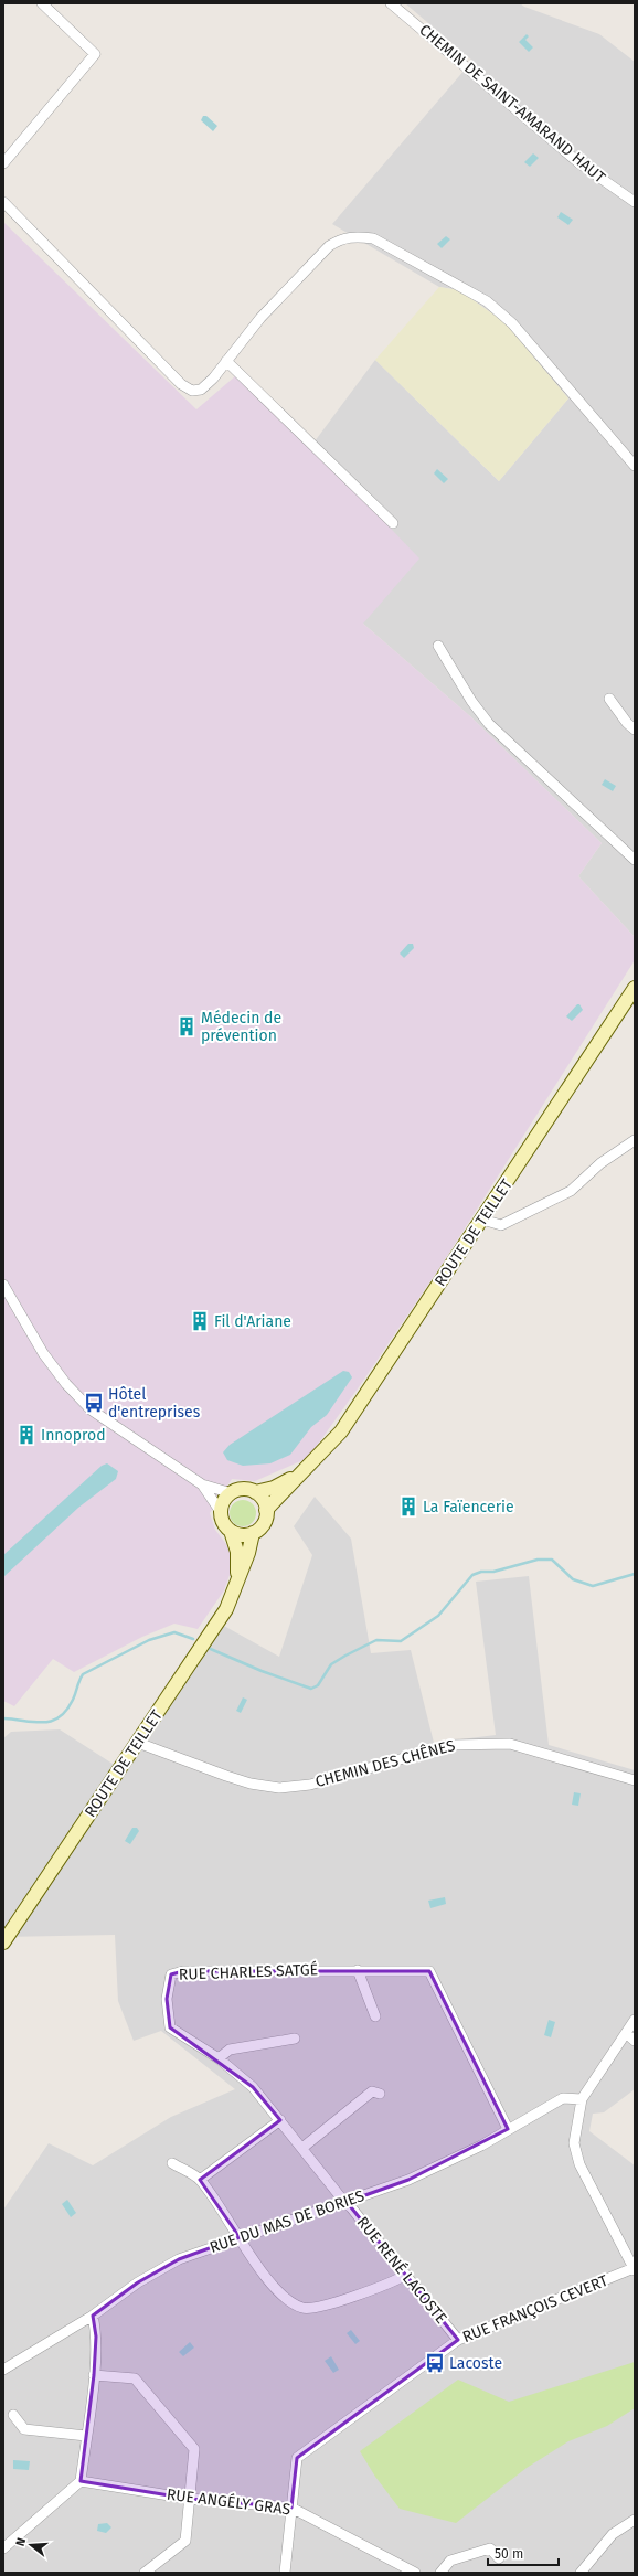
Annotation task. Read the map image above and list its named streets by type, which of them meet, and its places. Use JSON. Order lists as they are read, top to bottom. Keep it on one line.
{"streets":{"main road":["ROUTE DE TEILLET"],"street":["CHEMIN DE SAINT-AMARAND HAUT","CHEMIN DES CHÊNES","RUE CHARLES SATGÉ","RUE DU MAS DE BORIES","RUE RENÉ LACOSTE","RUE FRANÇOIS CEVERT","RUE ANGÉLY GRAS"]},"crossings":[["ROUTE DE TEILLET","CHEMIN DES CHÊNES"],["RUE CHARLES SATGÉ","RUE DU MAS DE BORIES"],["RUE CHARLES SATGÉ","RUE RENÉ LACOSTE"],["RUE DU MAS DE BORIES","RUE RENÉ LACOSTE"],["RUE RENÉ LACOSTE","RUE FRANÇOIS CEVERT"],["RUE FRANÇOIS CEVERT","RUE ANGÉLY GRAS"]],"places":{"building":["Médecin de prévention","Fil d'Ariane","Innoprod","La Faïencerie"],"bus stop":["Hôtel d'entreprises","Lacoste"]},"scale_bar":"50 m","north":"left"}
